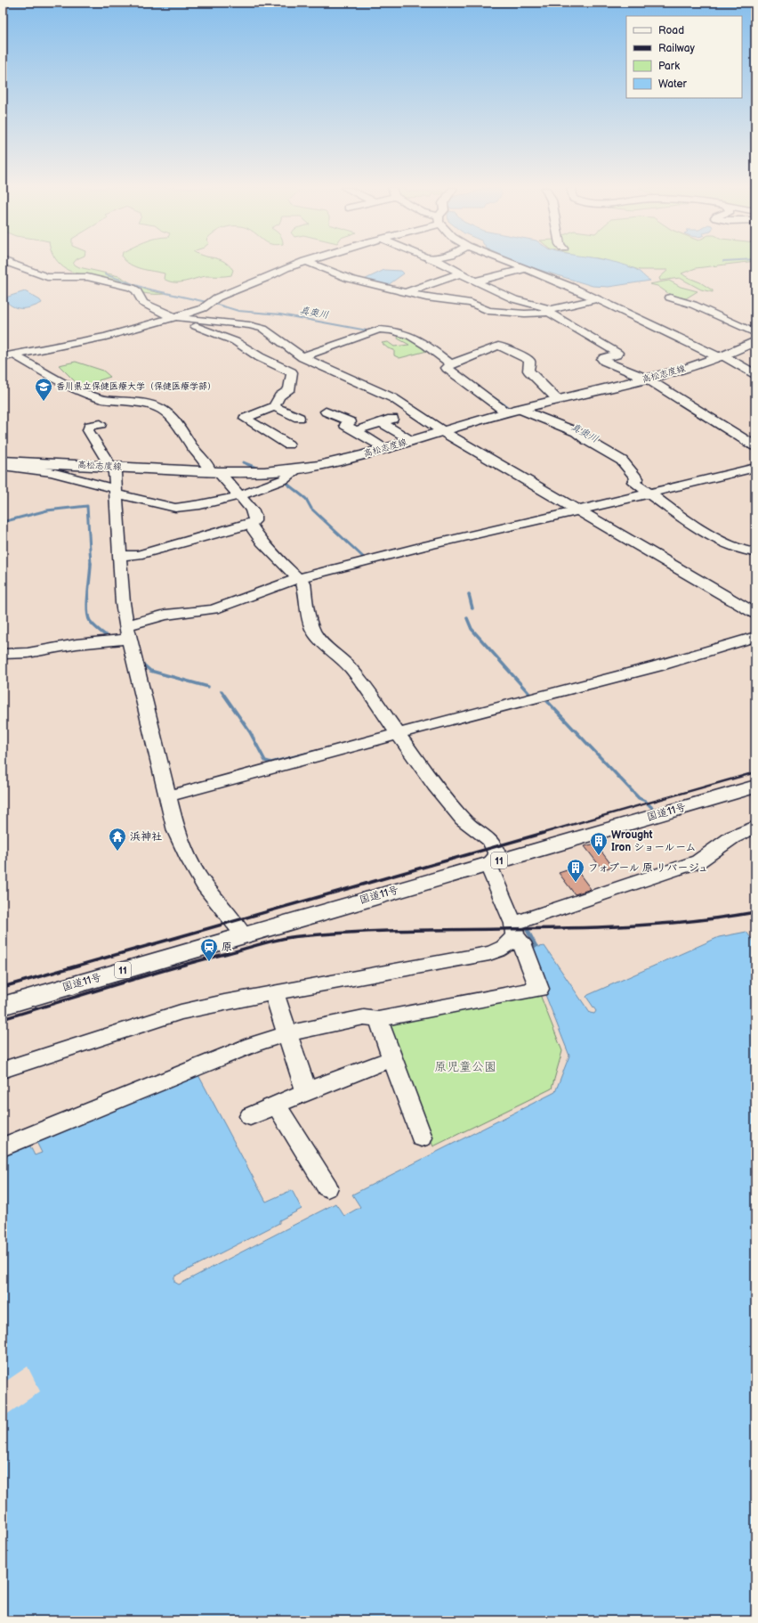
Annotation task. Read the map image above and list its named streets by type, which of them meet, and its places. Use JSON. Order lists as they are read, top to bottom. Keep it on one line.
{"streets":{"main road":["高松志度線","国道11号","11"]},"water":["真奥川"],"parks":["原児童公園"],"places":{"school or university":["香川県立保健医療大学（保健医療学部）"],"temple":["浜神社"],"building":["Wrought Iron ショールーム","フォブール 原 リバージュ"],"station":["原"]},"legend":["Road","Railway","Park","Water"]}
